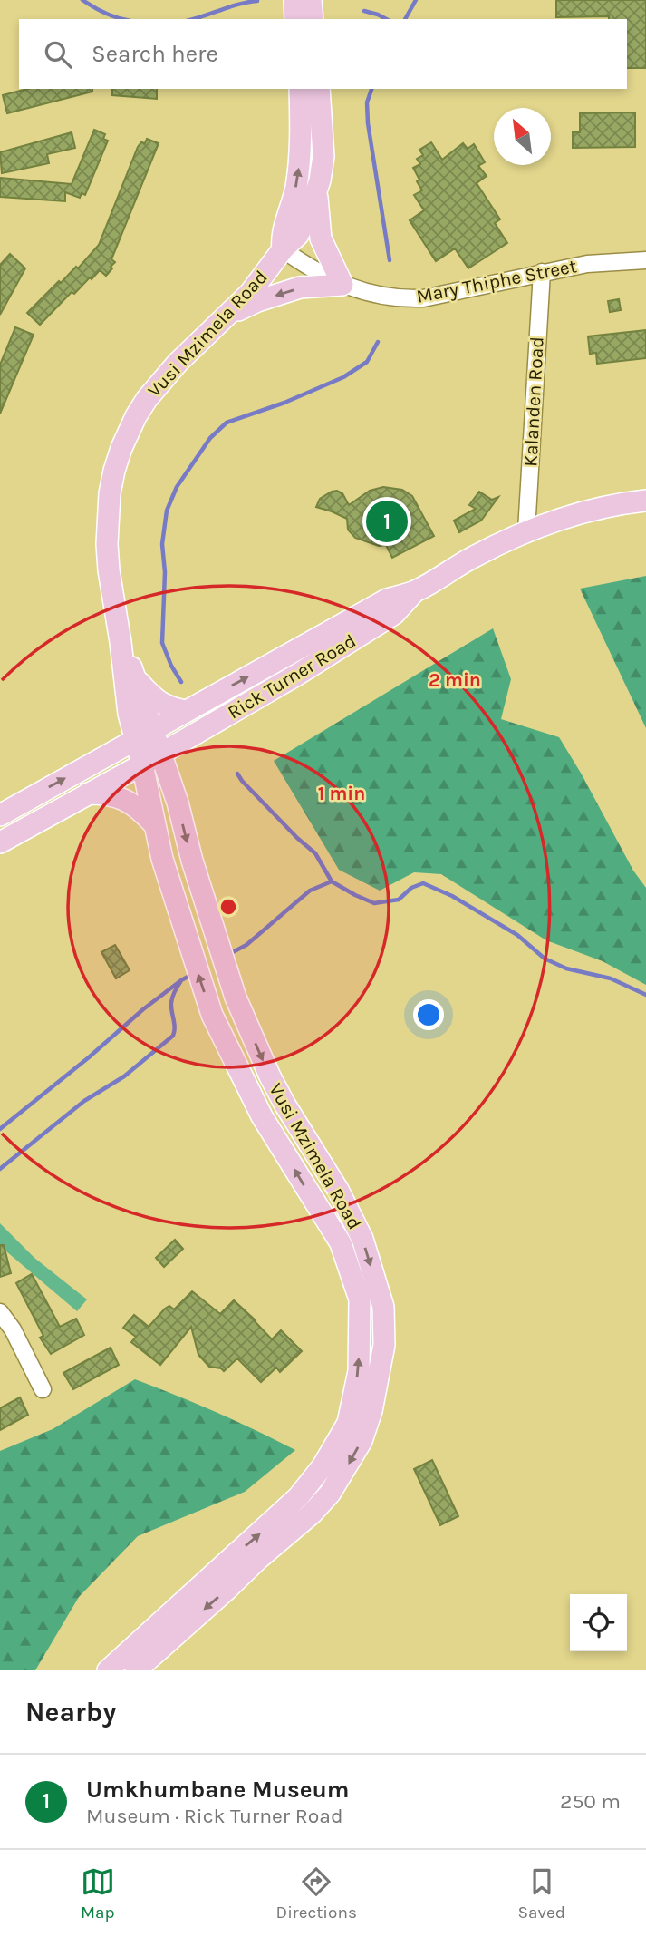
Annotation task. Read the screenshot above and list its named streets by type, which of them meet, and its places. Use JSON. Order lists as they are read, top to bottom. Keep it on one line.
{"streets":{"main road":["Vusi Mzimela Road","Rick Turner Road"],"street":["Mary Thiphe Street","Kalanden Road"]},"crossings":[["Mary Thiphe Street","Vusi Mzimela Road"],["Mary Thiphe Street","Kalanden Road"],["Vusi Mzimela Road","Rick Turner Road"],["Kalanden Road","Rick Turner Road"]],"north":"top left","page":{"search":"Search here","pins":"1","heading":"Nearby","list":[{"mark":"1","name":"Umkhumbane Museum","note":"Museum · Rick Turner Road","value":"250 m"}],"nav":["Map","Directions","Saved"]},"rings":["2 min","1 min"]}
